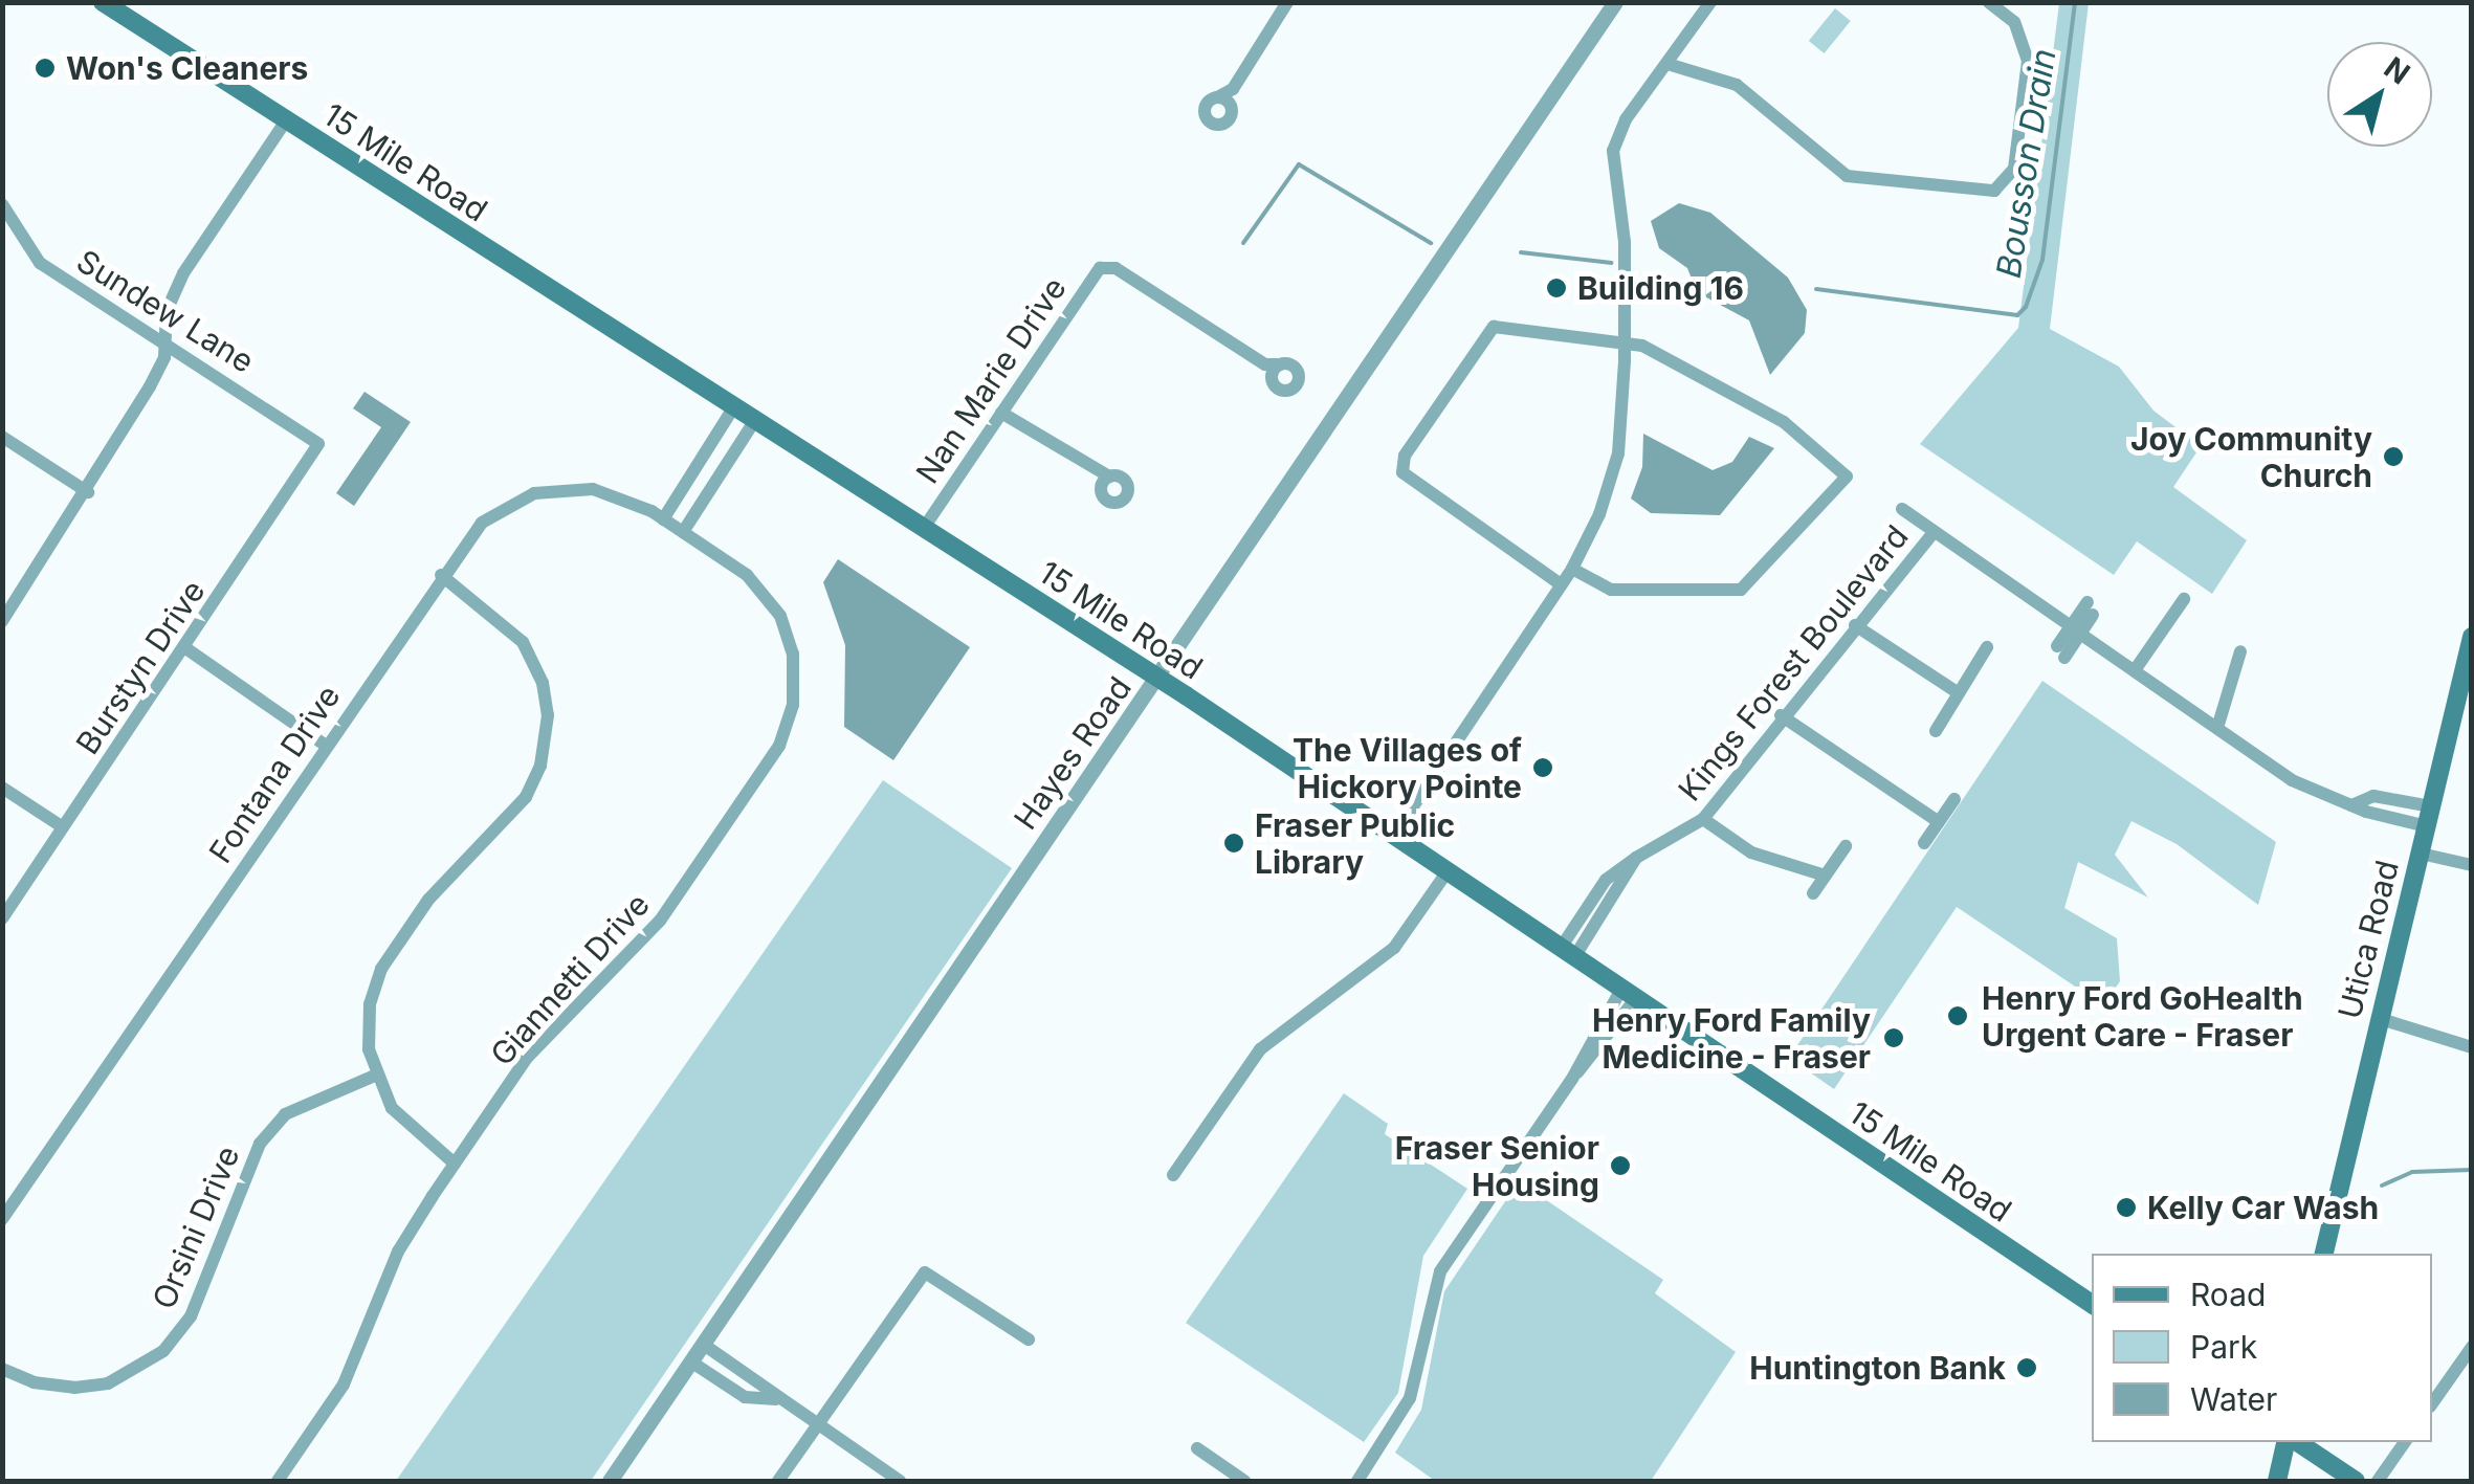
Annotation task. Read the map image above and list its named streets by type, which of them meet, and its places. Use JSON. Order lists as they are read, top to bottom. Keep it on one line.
{"streets":{"main road":["15 Mile Road","Utica Road"],"street":["Sundew Lane","Nan Marie Drive","Kings Forest Boulevard","Burstyn Drive","Hayes Road","Fontana Drive","Giannetti Drive","Orsini Drive"]},"crossings":[["15 Mile Road","Nan Marie Drive"],["15 Mile Road","Kings Forest Boulevard"],["15 Mile Road","Hayes Road"],["Sundew Lane","Burstyn Drive"],["Fontana Drive","Giannetti Drive"]],"water":["Bousson Drain"],"places":["Won's Cleaners","Building 16","Joy Community Church","The Villages of Hickory Pointe","Fraser Public Library","Henry Ford GoHealth Urgent Care - Fraser","Henry Ford Family Medicine - Fraser","Fraser Senior Housing","Kelly Car Wash","Huntington Bank"],"legend":["Road","Park","Water"],"north":"top right"}
